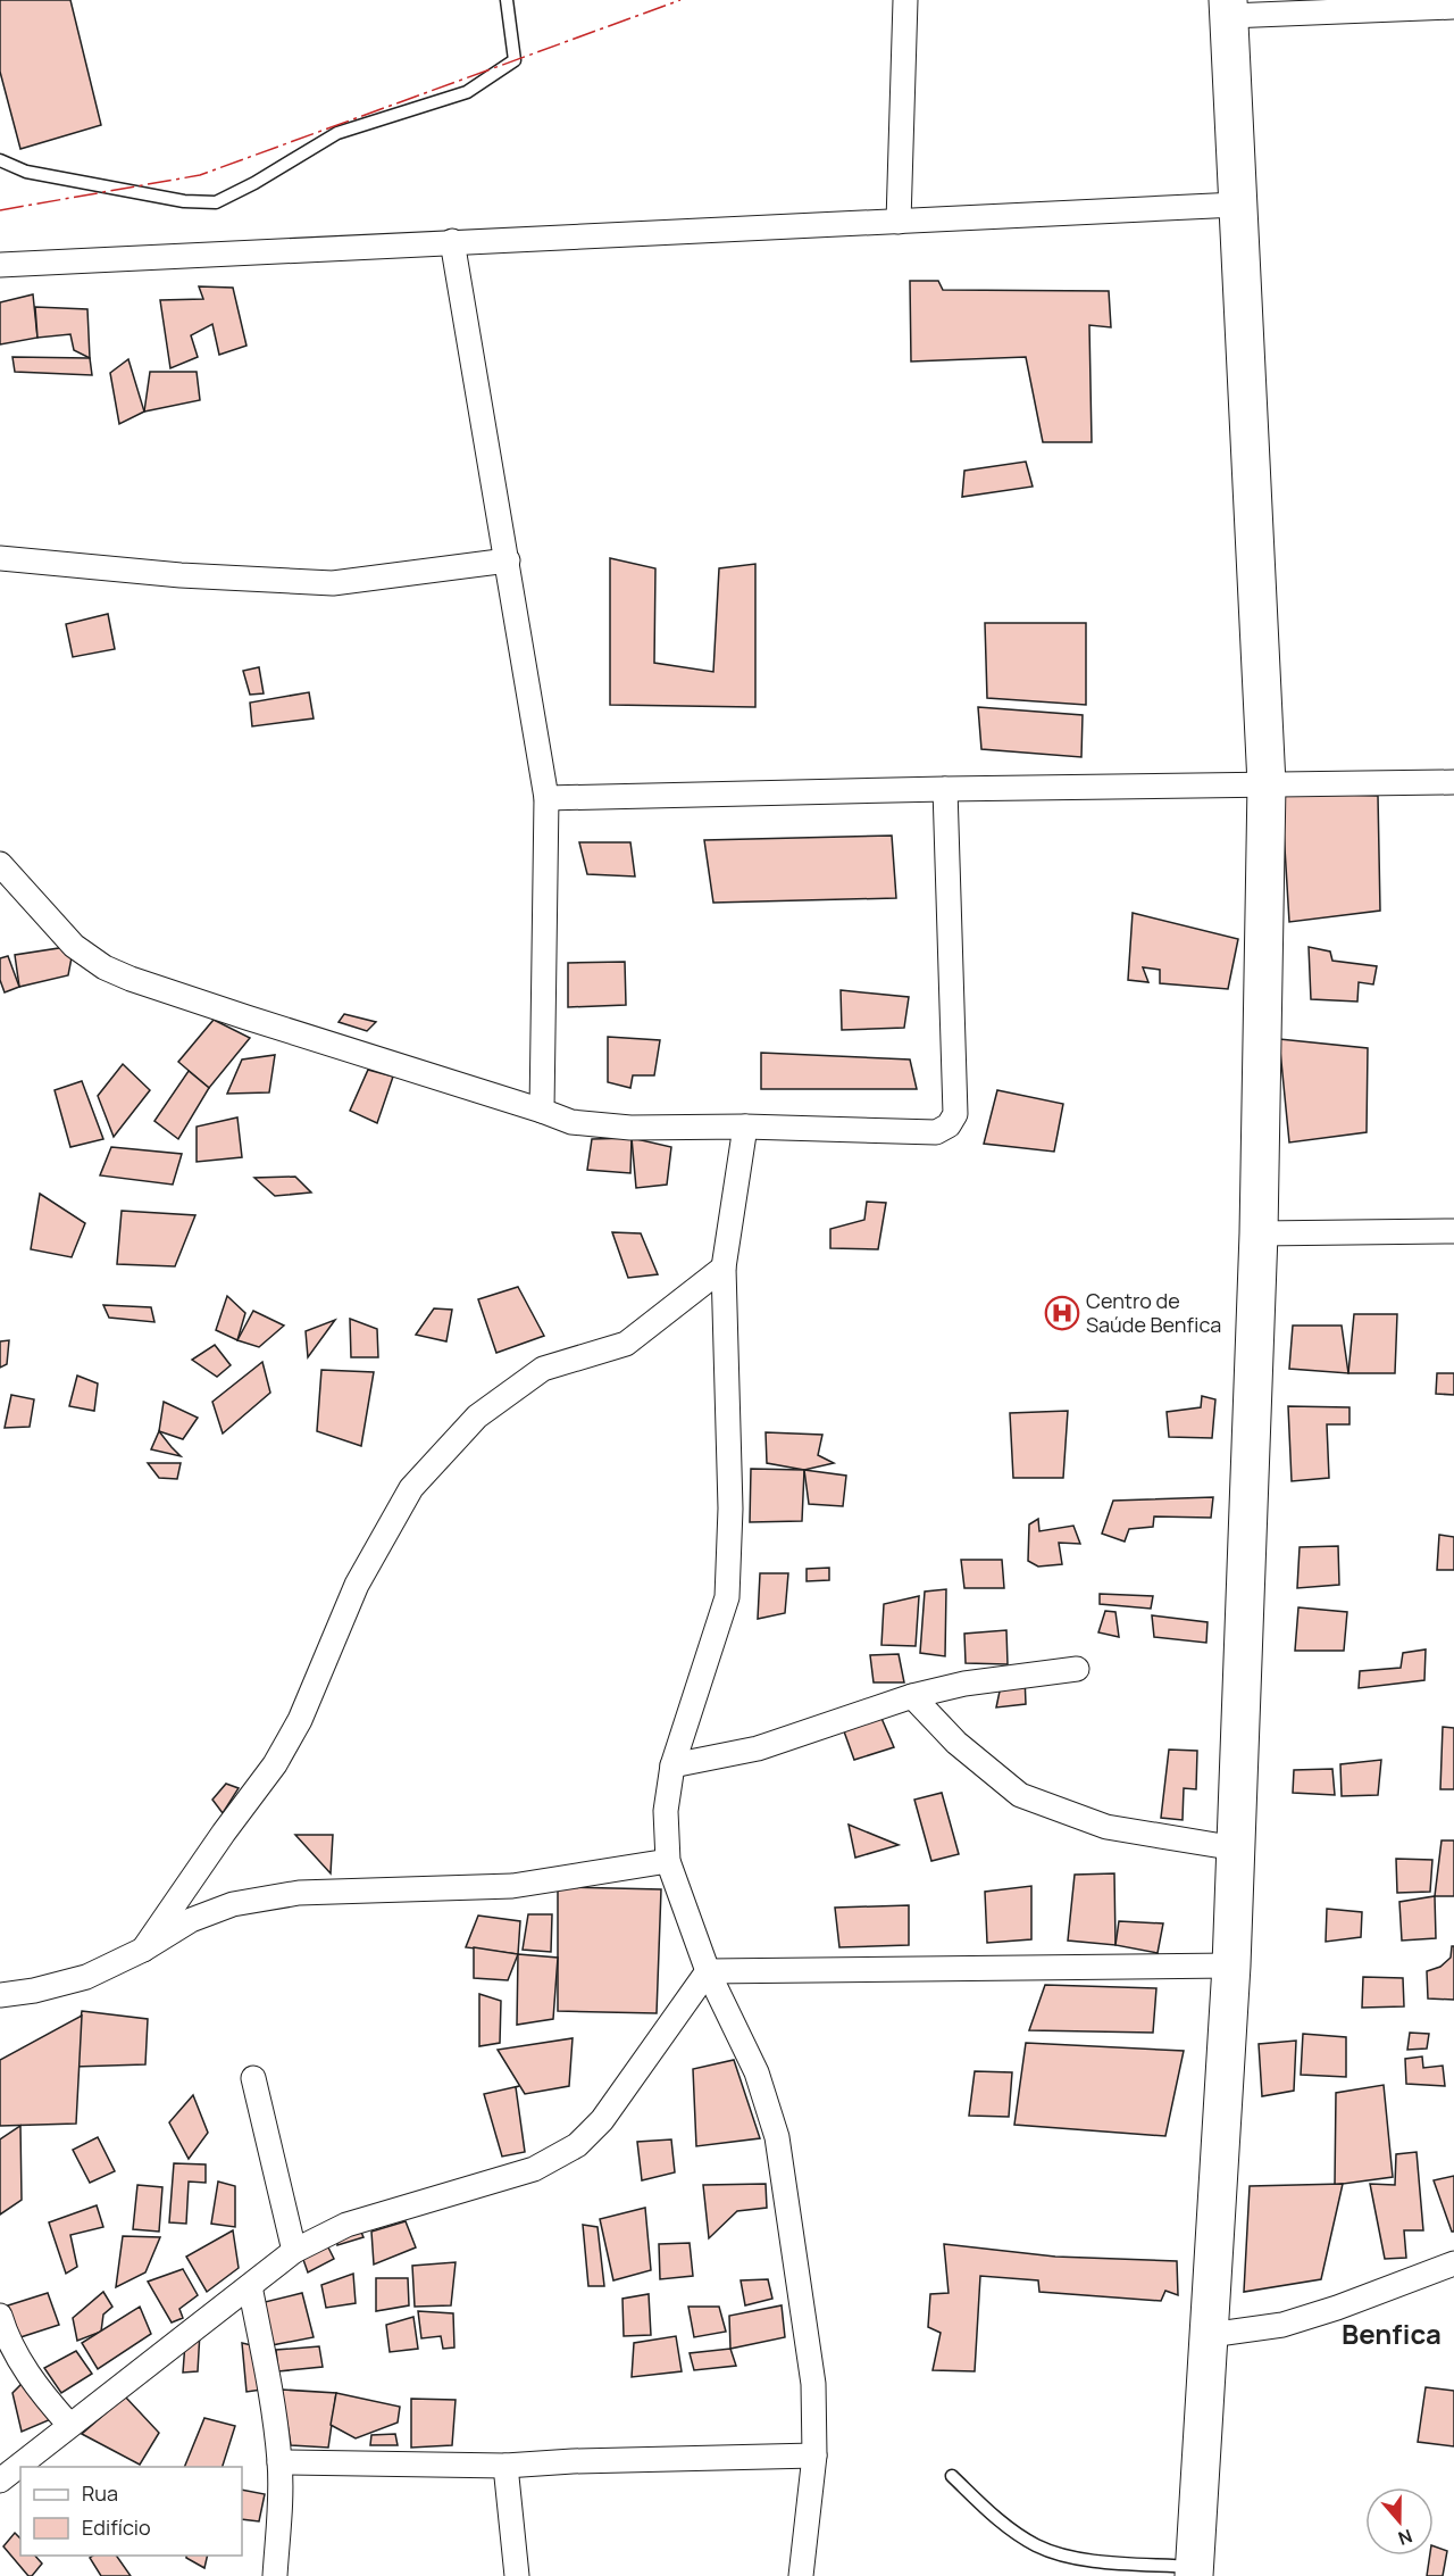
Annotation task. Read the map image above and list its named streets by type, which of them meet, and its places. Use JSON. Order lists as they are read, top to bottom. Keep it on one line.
{"districts":["Benfica"],"places":{"hospital":["Centro de Saúde Benfica"]},"legend":["Rua","Edifício"],"north":"bottom"}
